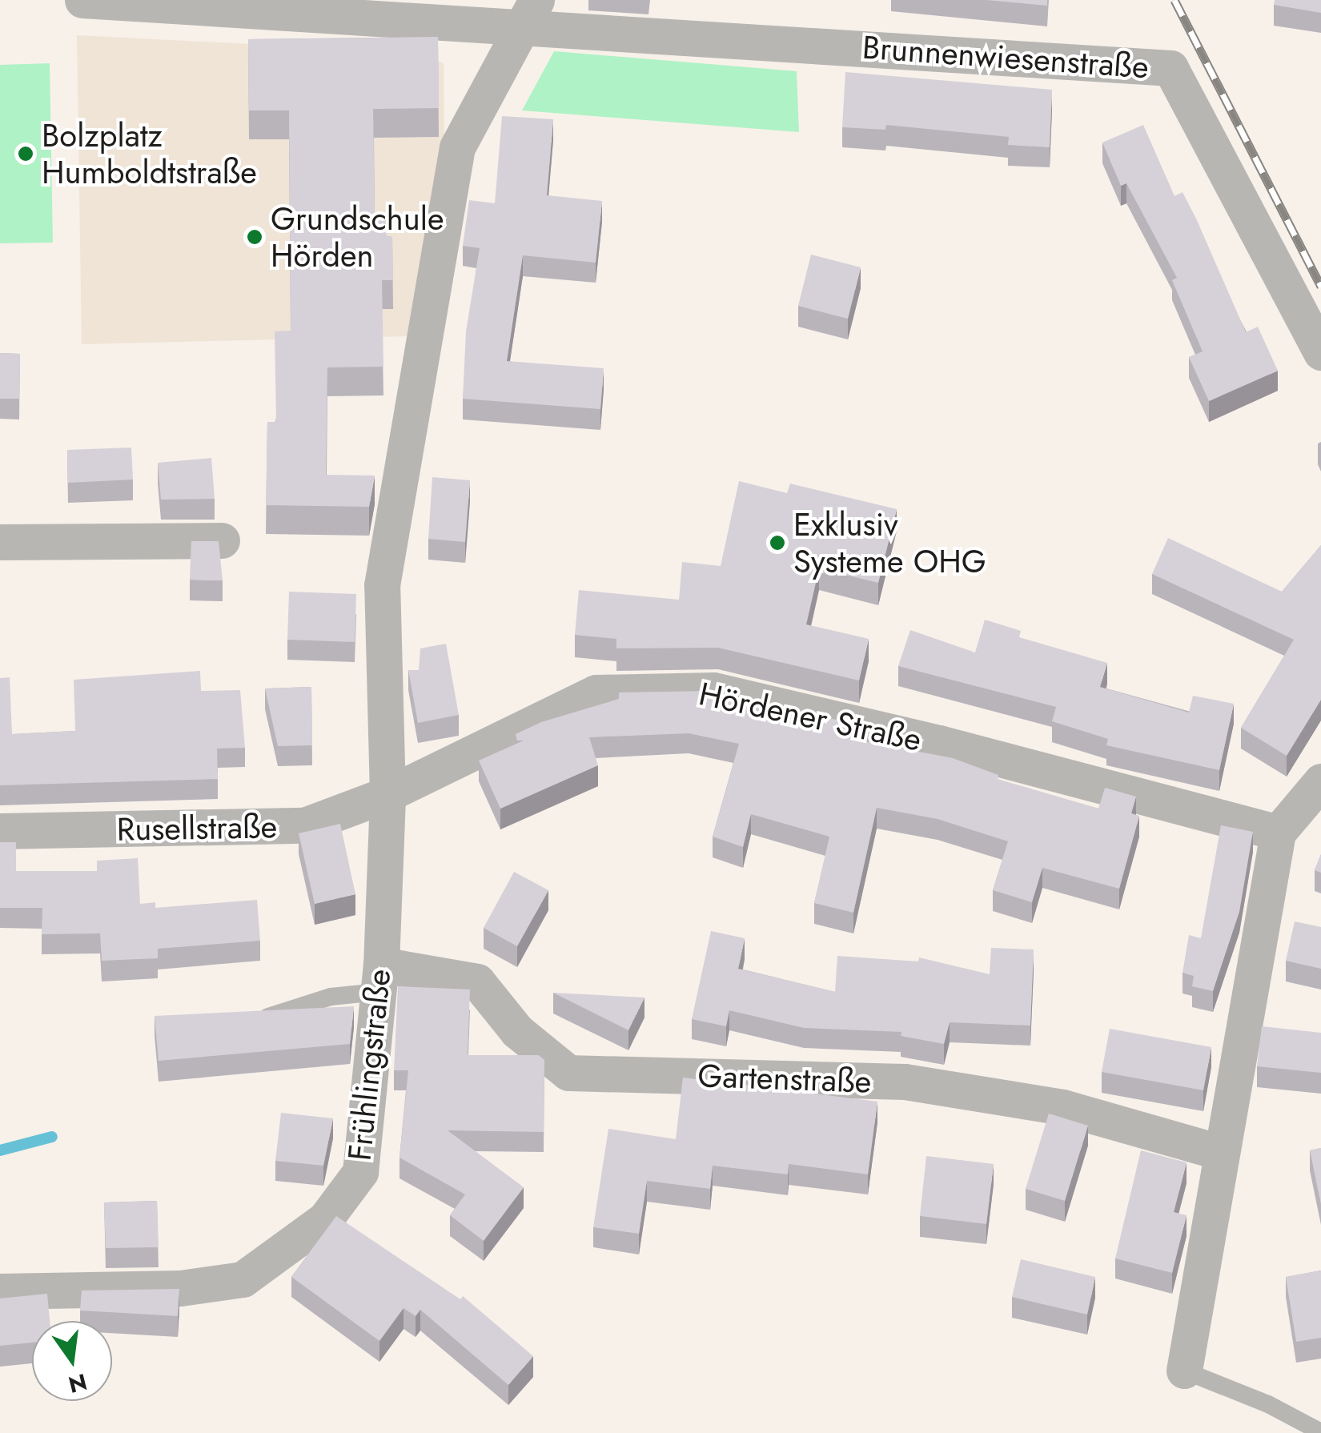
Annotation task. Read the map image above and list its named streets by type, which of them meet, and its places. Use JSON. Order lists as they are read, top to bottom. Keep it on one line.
{"streets":{"street":["Brunnenwiesenstraße","Hördener Straße","Rusellstraße","Frühlingstraße","Gartenstraße"]},"crossings":[["Hördener Straße","Rusellstraße"],["Hördener Straße","Frühlingstraße"],["Rusellstraße","Frühlingstraße"],["Frühlingstraße","Gartenstraße"]],"places":["Bolzplatz Humboldtstraße","Grundschule Hörden","Exklusiv Systeme OHG"],"north":"bottom"}
